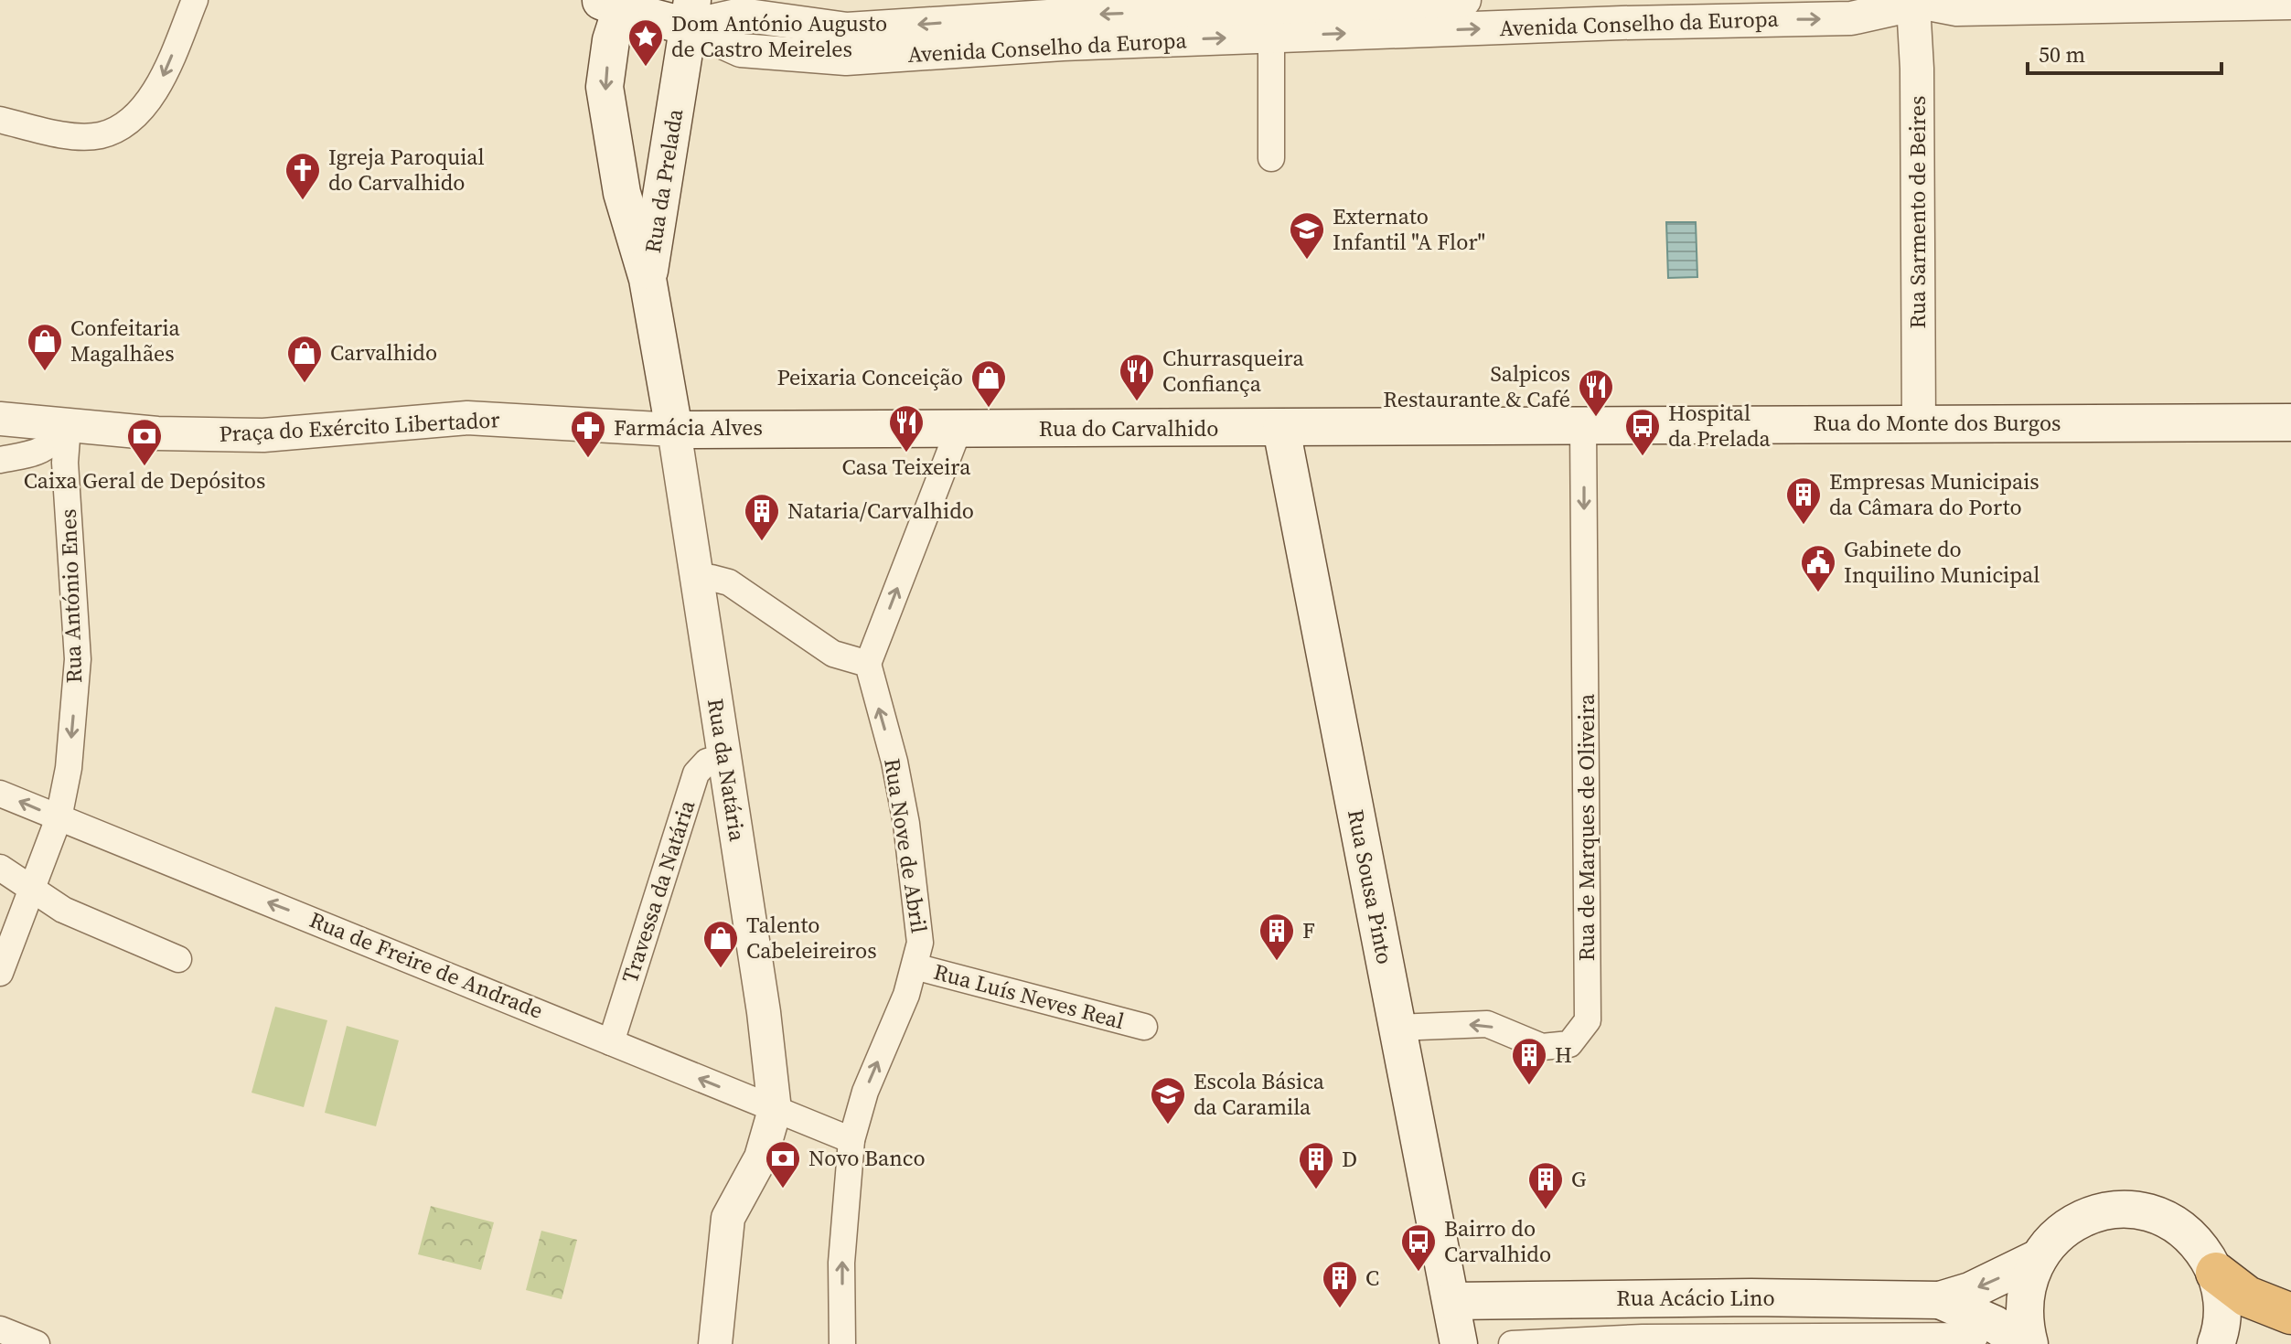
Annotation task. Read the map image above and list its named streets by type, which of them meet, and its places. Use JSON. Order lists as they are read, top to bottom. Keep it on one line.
{"streets":{"main road":["Rua da Prelada","Rua do Monte dos Burgos","Rua do Carvalhido","Rua Sousa Pinto","Rua Acácio Lino"],"street":["Avenida Conselho da Europa","Rua Sarmento de Beires","Praça do Exército Libertador","Rua António Enes","Rua da Natária","Rua de Marques de Oliveira","Rua Nove de Abril","Travessa da Natária","Rua de Freire de Andrade","Rua Luís Neves Real"]},"crossings":[["Avenida Conselho da Europa","Rua da Prelada"],["Avenida Conselho da Europa","Rua Sarmento de Beires"],["Rua Sarmento de Beires","Rua do Monte dos Burgos"],["Rua do Monte dos Burgos","Rua do Carvalhido"],["Rua do Monte dos Burgos","Rua de Marques de Oliveira"],["Praça do Exército Libertador","Rua do Carvalhido"],["Praça do Exército Libertador","Rua António Enes"],["Praça do Exército Libertador","Rua da Natária"],["Rua do Carvalhido","Rua da Natária"],["Rua do Carvalhido","Rua de Marques de Oliveira"],["Rua do Carvalhido","Rua Sousa Pinto"],["Rua António Enes","Rua de Freire de Andrade"],["Rua da Natária","Travessa da Natária"],["Rua da Natária","Rua de Freire de Andrade"],["Rua de Marques de Oliveira","Rua Sousa Pinto"],["Rua Nove de Abril","Rua de Freire de Andrade"],["Rua Nove de Abril","Rua Luís Neves Real"],["Rua Sousa Pinto","Rua Acácio Lino"],["Travessa da Natária","Rua de Freire de Andrade"]],"one_way":["Rua António Enes","Rua Nove de Abril","Rua de Freire de Andrade"],"places":{"place":["Dom António Augusto de Castro Meireles"],"church":["Igreja Paroquial do Carvalhido"],"school or university":["Externato Infantil \"A Flor\"","Escola Básica da Caramila"],"shop":["Confeitaria Magalhães","Carvalhido","Peixaria Conceição","Talento Cabeleireiros"],"restaurant":["Churrasqueira Confiança","Salpicos Restaurante & Café","Casa Teixeira"],"bus stop":["Hospital da Prelada","Bairro do Carvalhido"],"pharmacy":["Farmácia Alves"],"bank":["Caixa Geral de Depósitos","Novo Banco"],"building":["Empresas Municipais da Câmara do Porto","Nataria/Carvalhido","F","H","D","G","C"],"public building":["Gabinete do Inquilino Municipal"]},"scale_bar":"50 m"}
